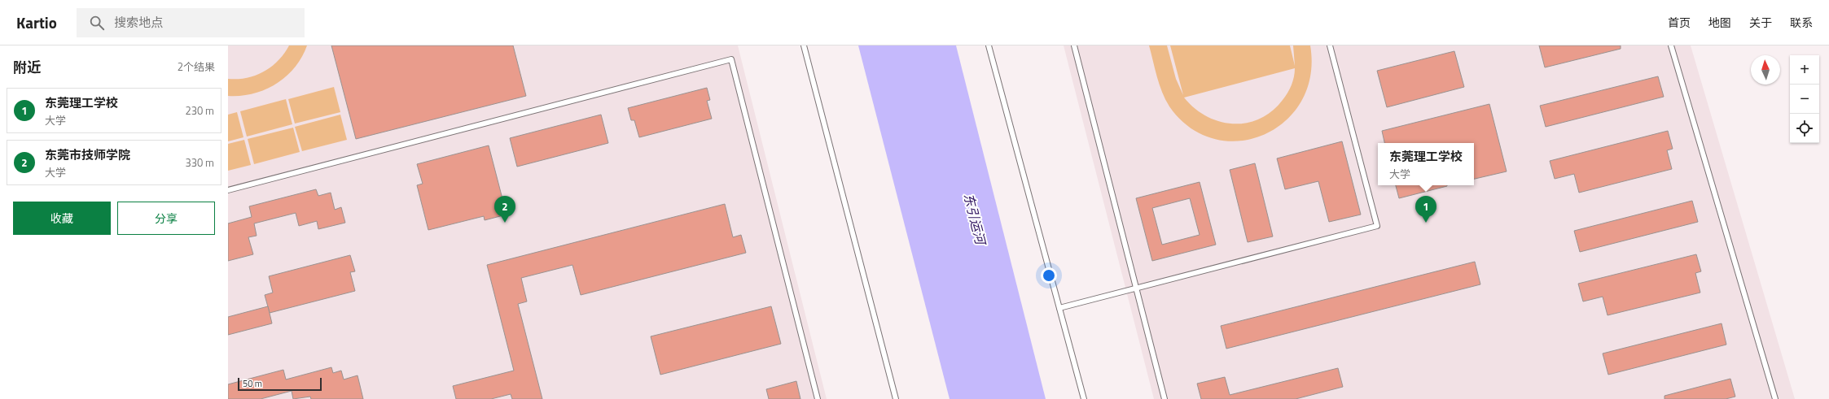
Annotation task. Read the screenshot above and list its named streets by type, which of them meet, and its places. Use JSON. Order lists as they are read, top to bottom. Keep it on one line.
{"water":["东引运河"],"scale_bar":"50 m","north":"top","page":{"header":"Kartio","search":"搜索地点","nav":["首页","地图","关于","联系"],"heading":["附近","2个结果"],"map_buttons":["+","−"],"list":[{"mark":"1","name":"东莞理工学校","note":"大学","value":"230 m"},{"mark":"2","name":"东莞市技师学院","note":"大学","value":"330 m"}],"popup":["东莞理工学校","大学"],"buttons":["收藏","分享"],"pins":["1","2"],"scale":"50 m"}}
